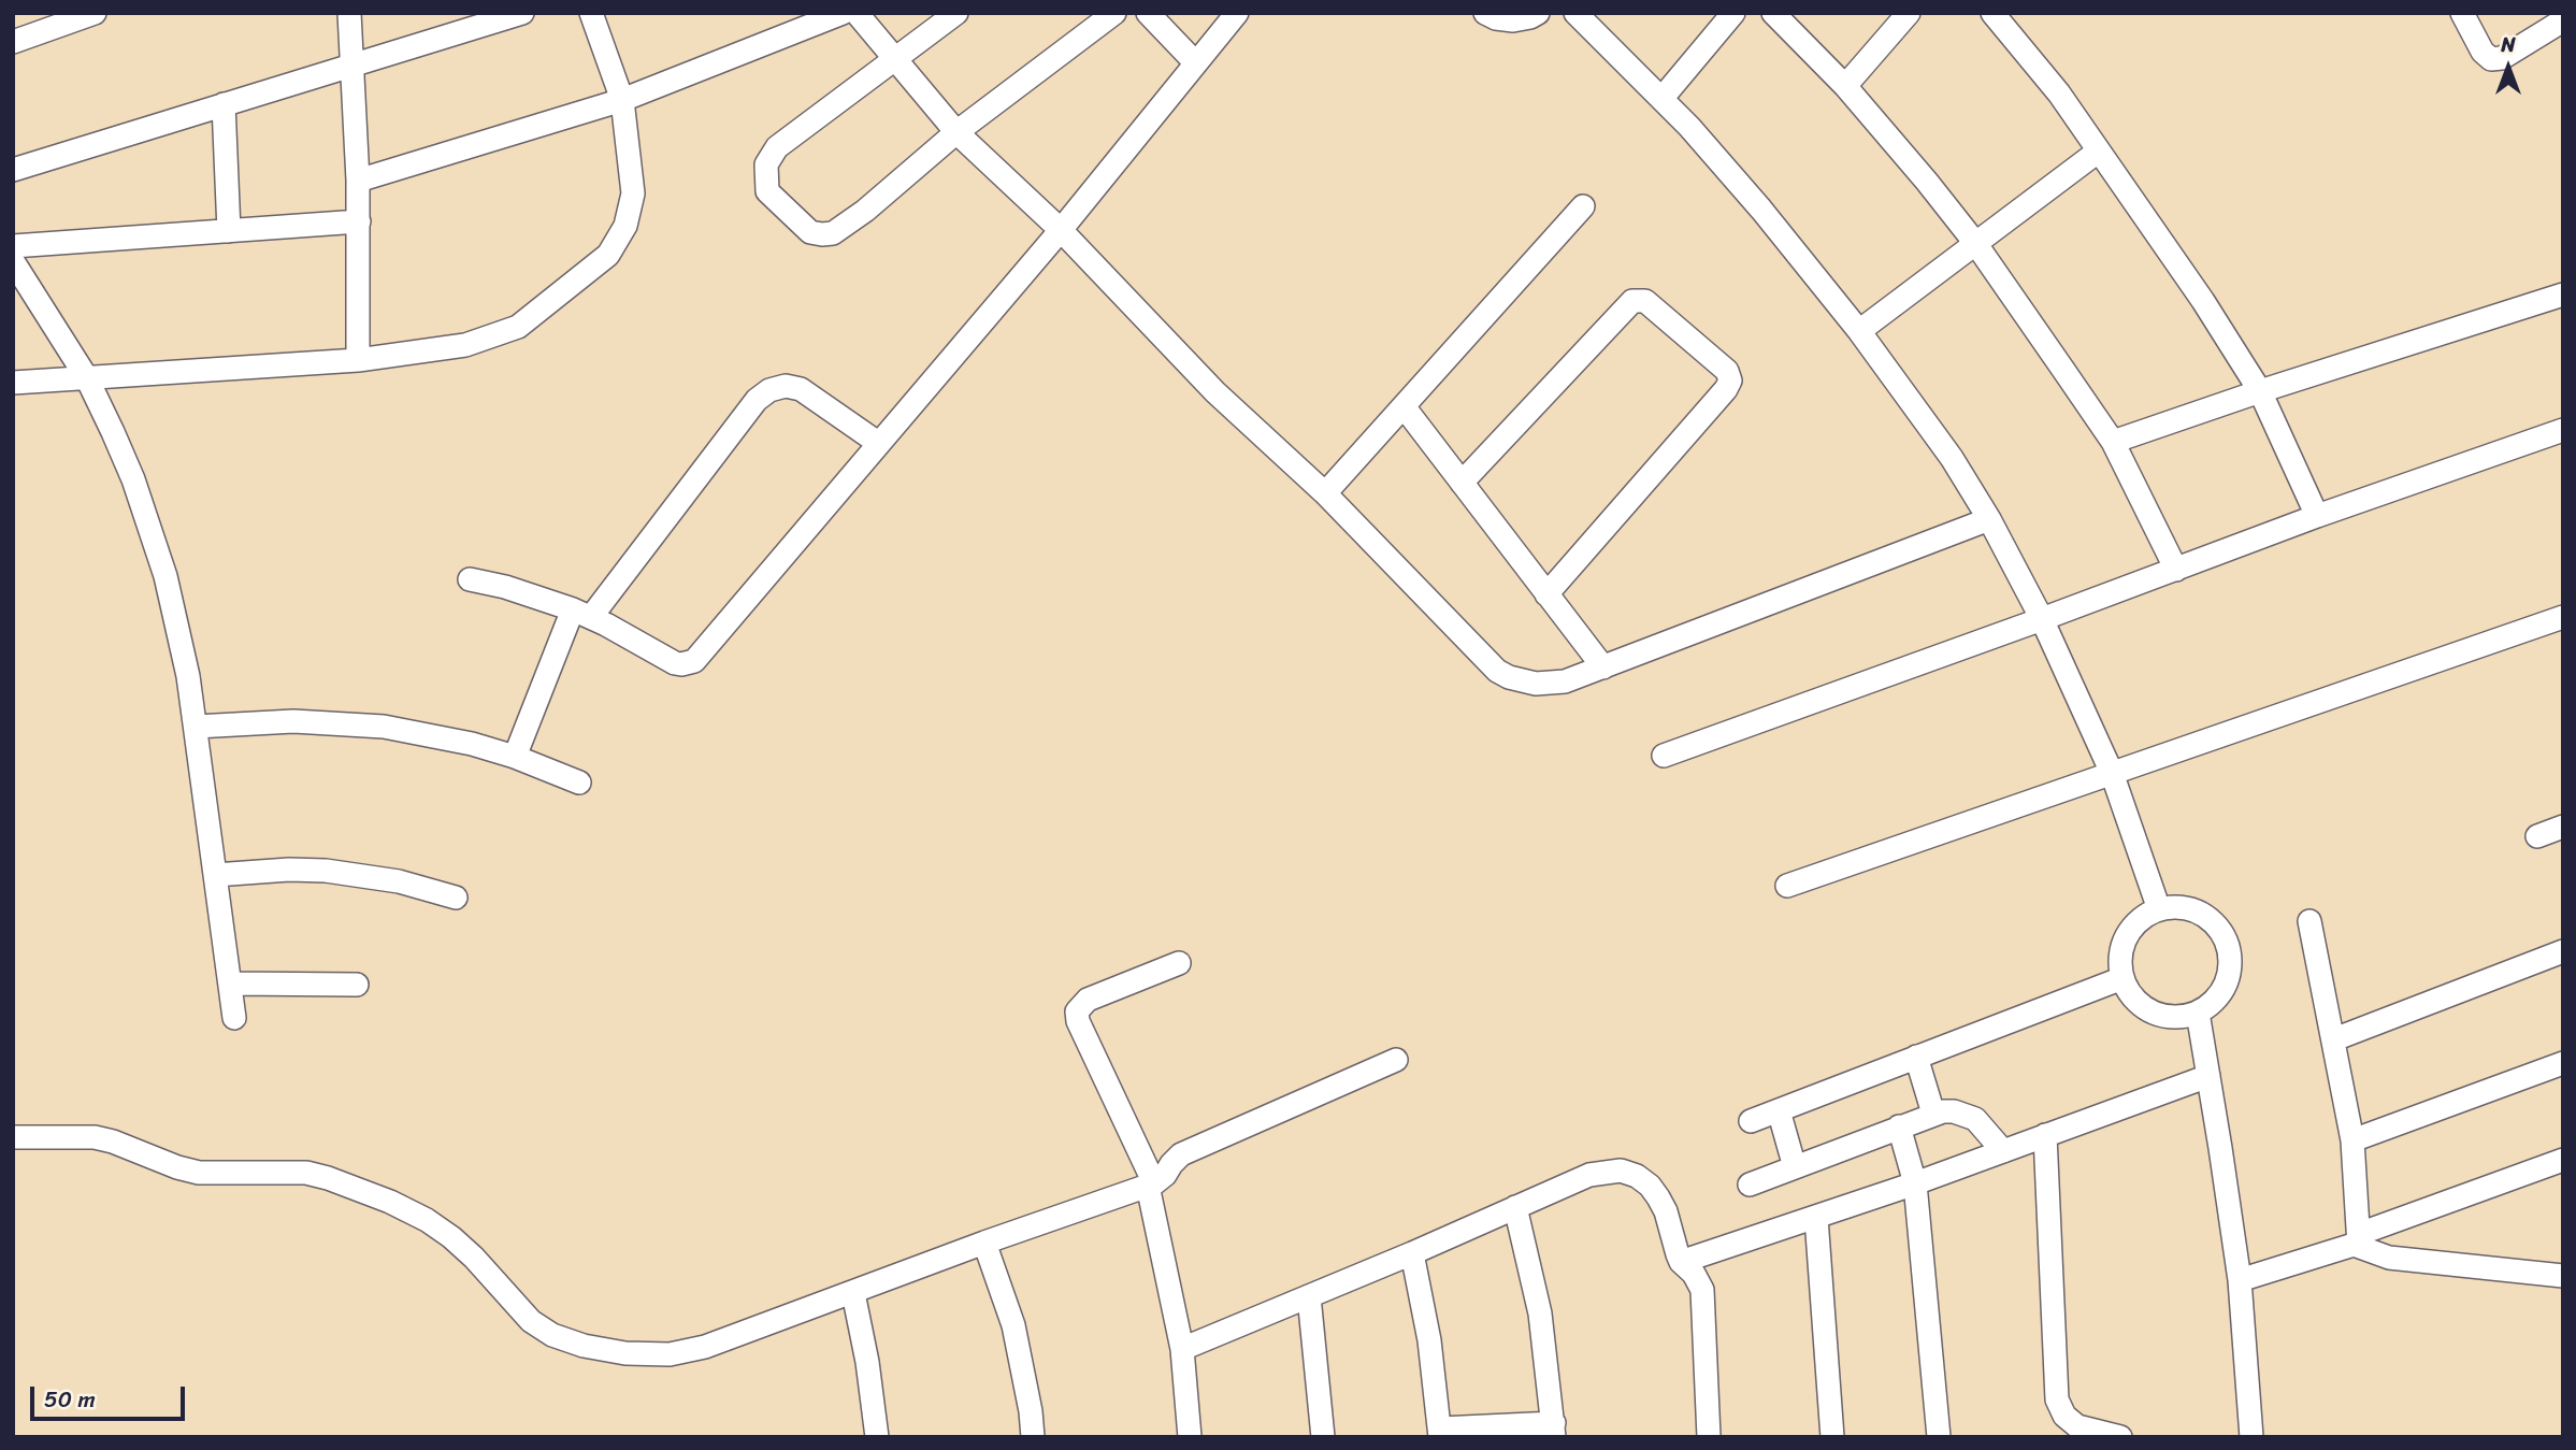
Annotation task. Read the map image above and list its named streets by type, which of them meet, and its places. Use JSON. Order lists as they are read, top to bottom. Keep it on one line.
{"scale_bar":"50 m","north":"top"}
